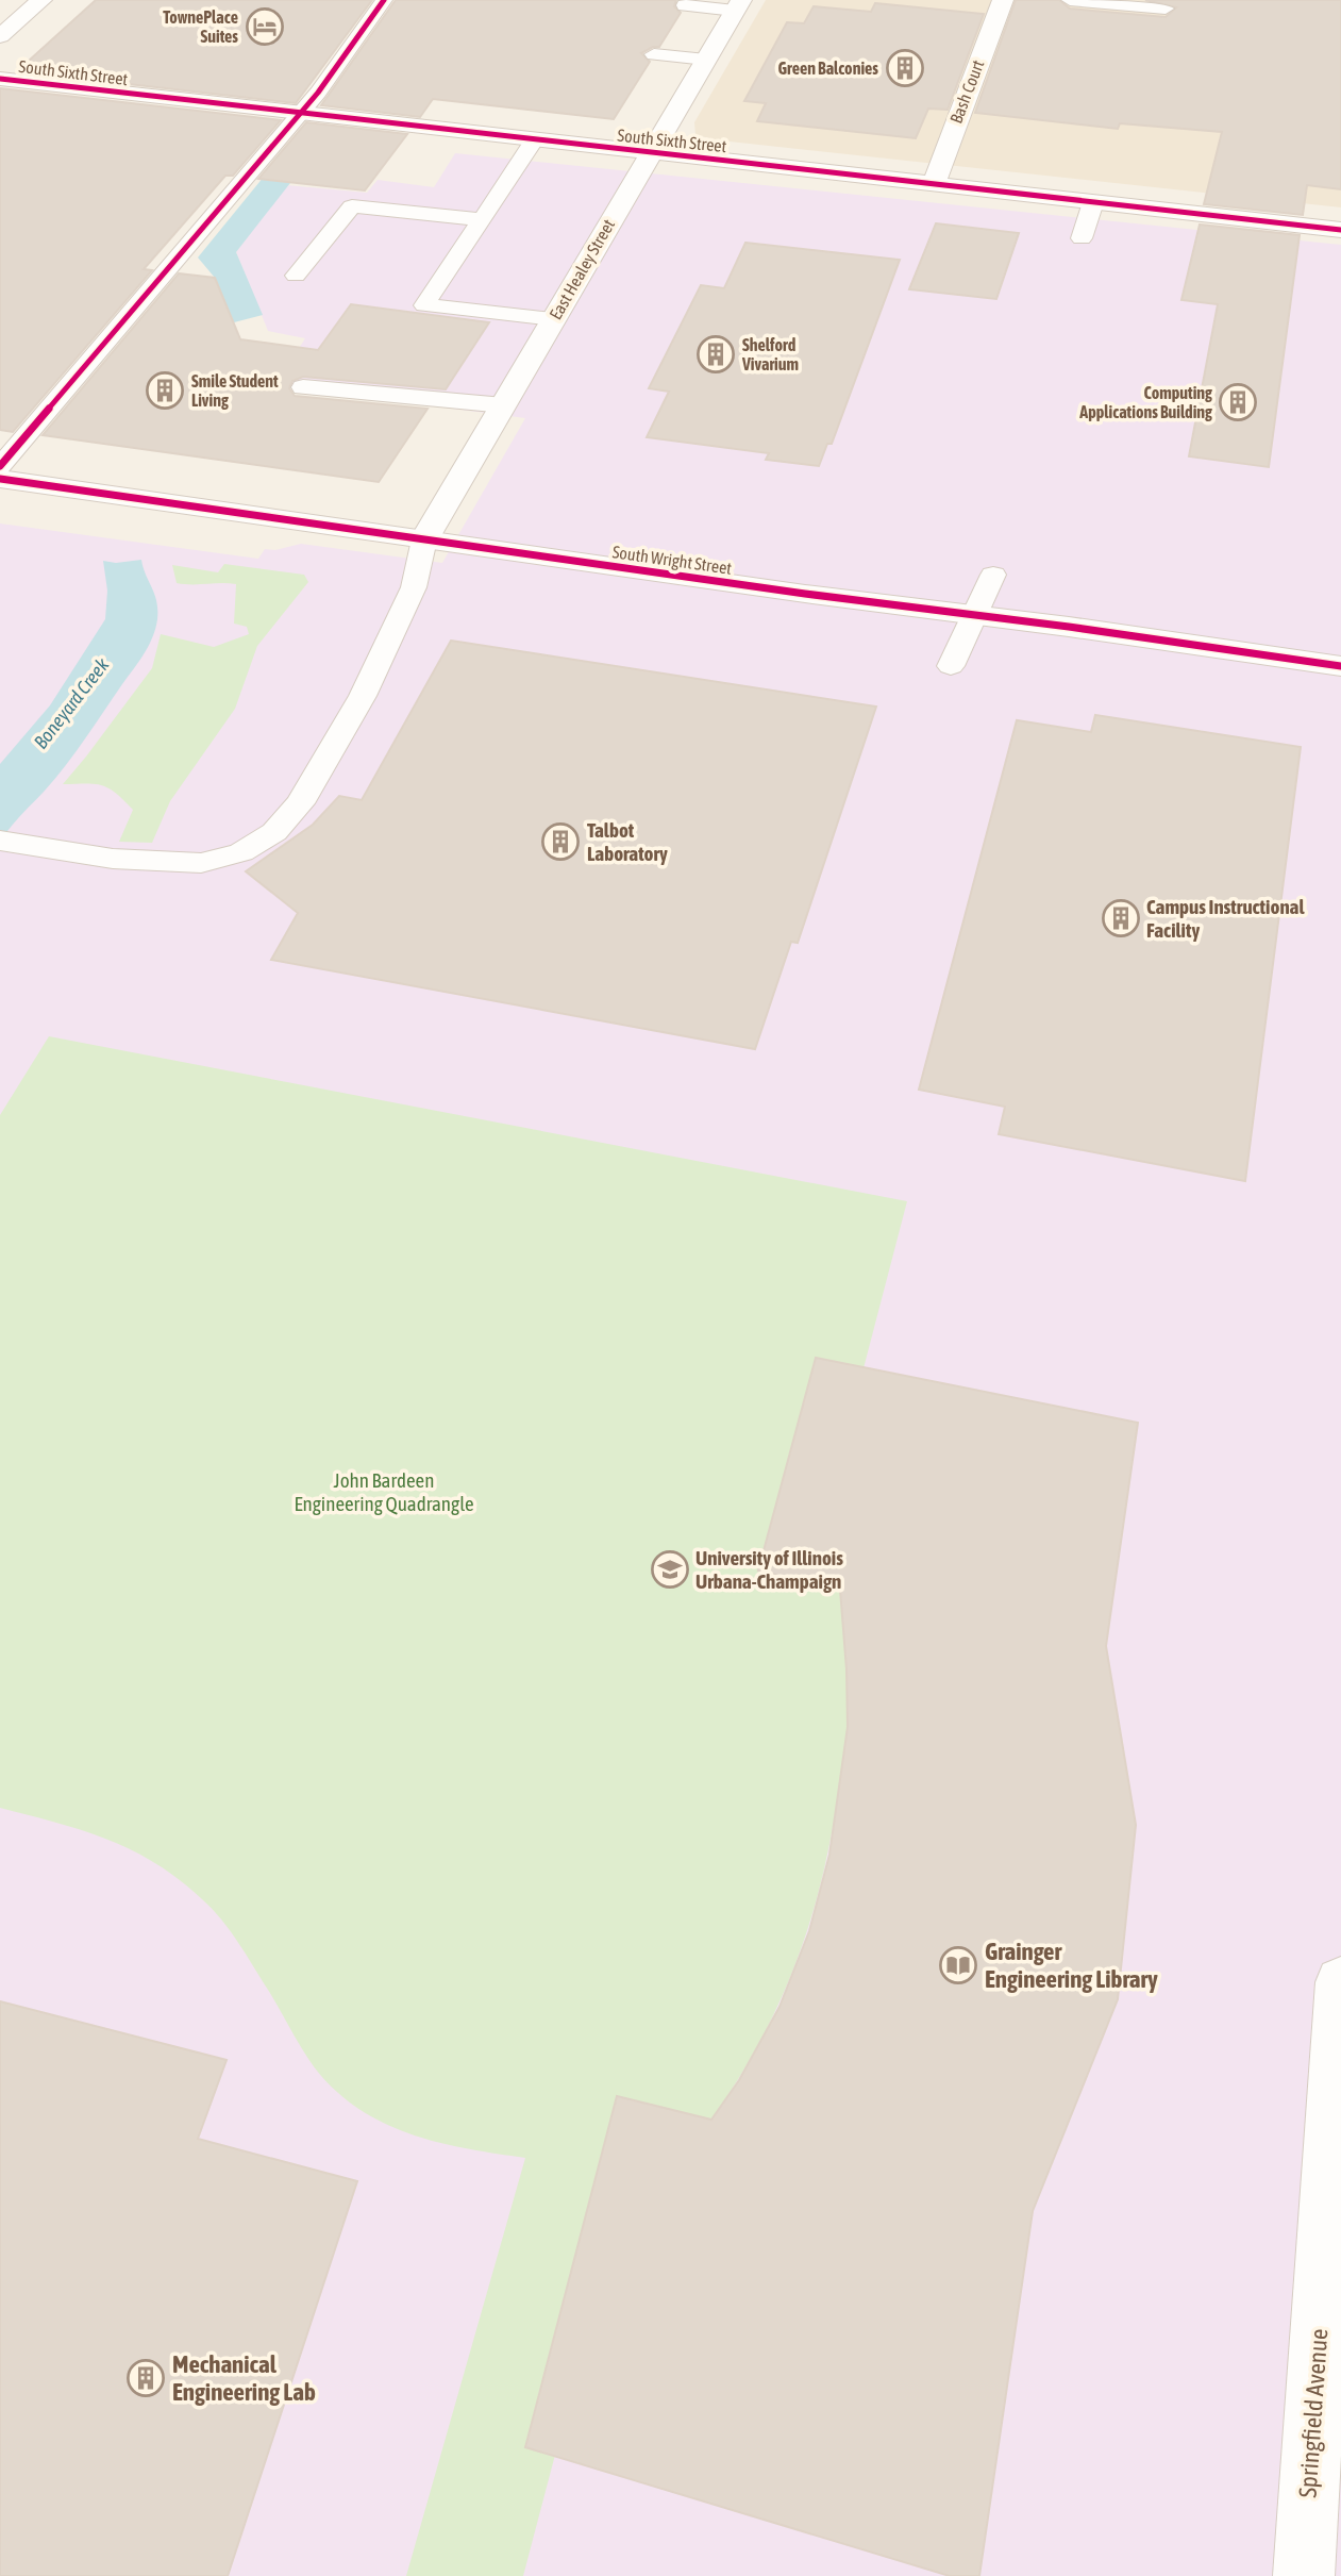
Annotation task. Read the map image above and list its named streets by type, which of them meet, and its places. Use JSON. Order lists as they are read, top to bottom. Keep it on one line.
{"streets":{"street":["South Sixth Street","Bash Court","East Healey Street","South Wright Street","Springfield Avenue"]},"crossings":[["South Sixth Street","Bash Court"],["South Sixth Street","East Healey Street"],["East Healey Street","South Wright Street"]],"water":["Boneyard Creek"],"parks":["John Bardeen Engineering Quadrangle"],"places":{"hotel":["TownePlace Suites"],"building":["Green Balconies","Shelford Vivarium","Smile Student Living","Computing Applications Building","Talbot Laboratory","Campus Instructional Facility","Mechanical Engineering Lab"],"school or university":["University of Illinois Urbana-Champaign"],"library":["Grainger Engineering Library"]}}
